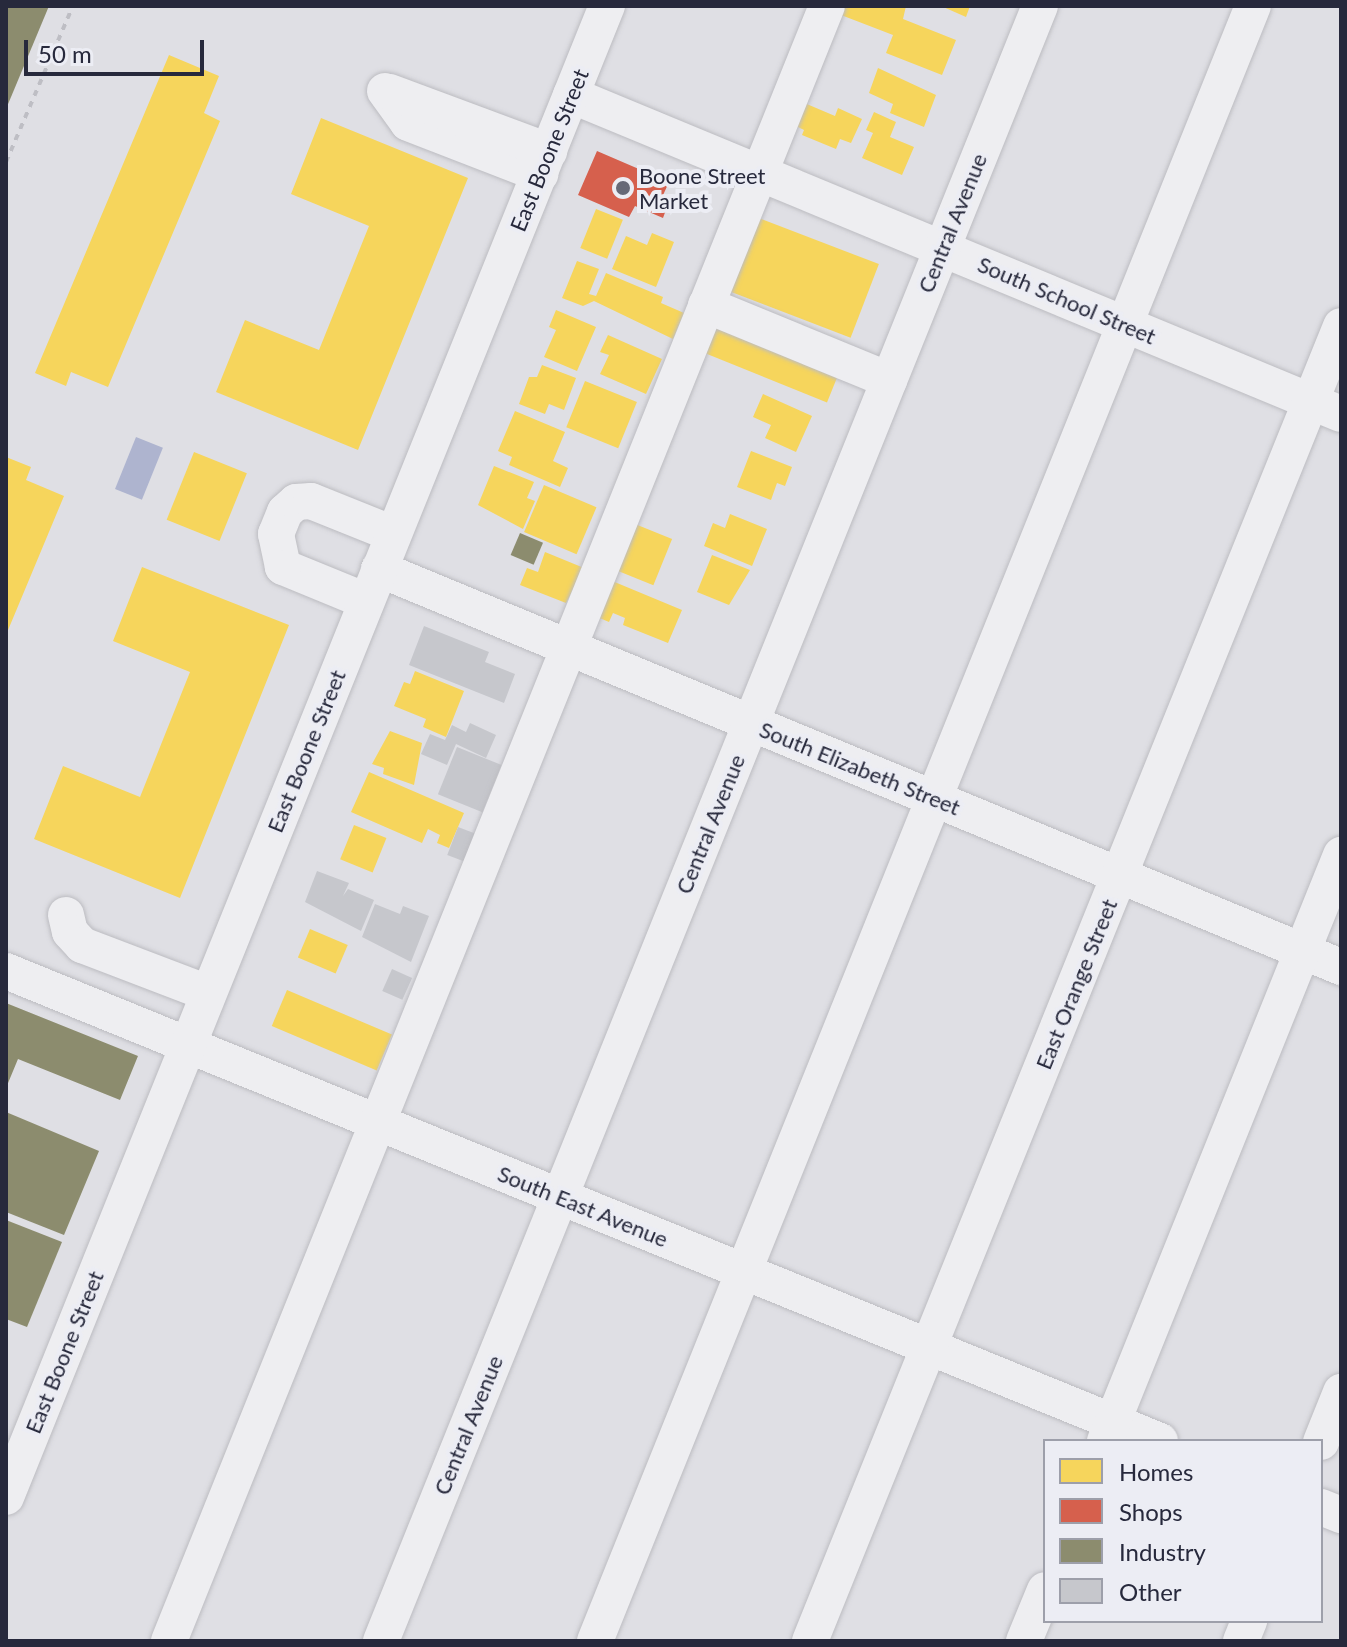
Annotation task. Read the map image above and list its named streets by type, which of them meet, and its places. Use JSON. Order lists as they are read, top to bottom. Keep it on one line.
{"streets":{"street":["East Boone Street","Central Avenue","South School Street","South Elizabeth Street","East Orange Street","South East Avenue"]},"crossings":[["East Boone Street","South School Street"],["East Boone Street","South Elizabeth Street"],["East Boone Street","South East Avenue"],["Central Avenue","South School Street"],["Central Avenue","South Elizabeth Street"],["Central Avenue","South East Avenue"],["South School Street","East Orange Street"],["South Elizabeth Street","East Orange Street"],["East Orange Street","South East Avenue"]],"places":["Boone Street Market"],"legend":["Homes","Shops","Industry","Other"],"scale_bar":"50 m"}
